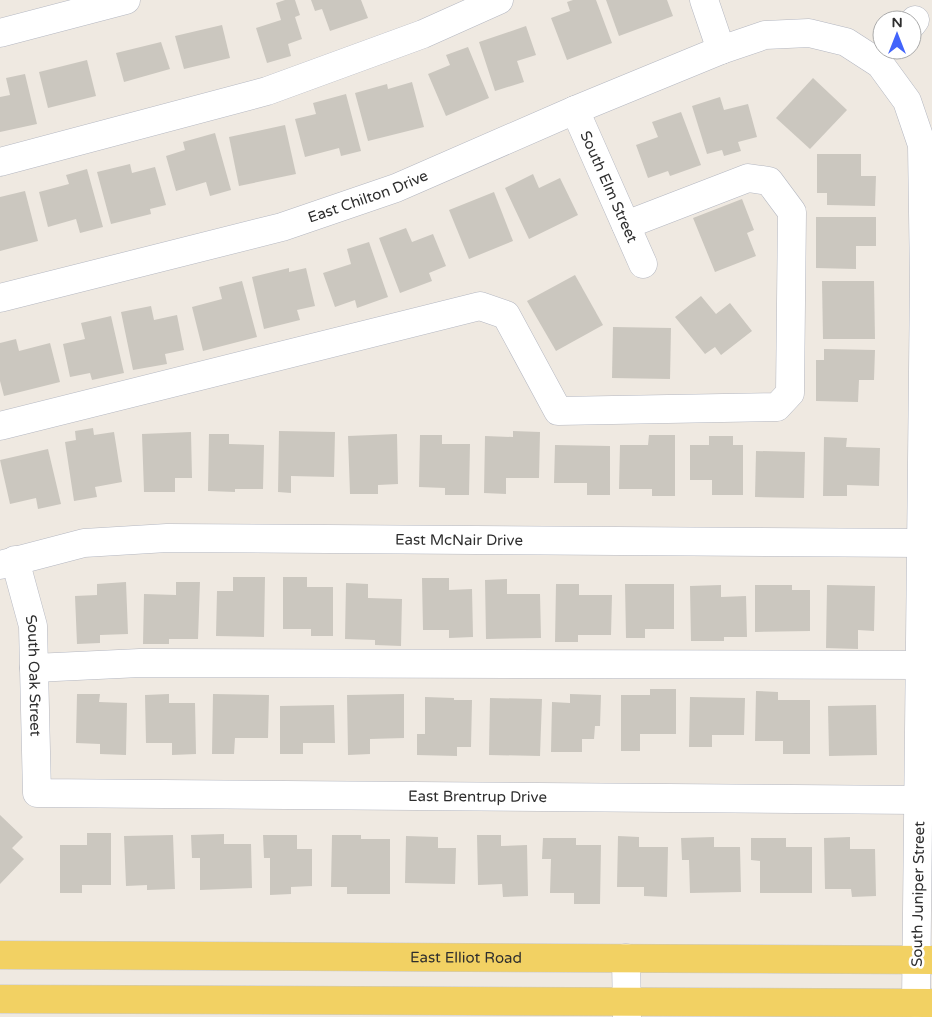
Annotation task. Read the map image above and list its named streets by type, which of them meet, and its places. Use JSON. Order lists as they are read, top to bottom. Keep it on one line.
{"streets":{"main road":["East Elliot Road"],"street":["South Elm Street","East Chilton Drive","East McNair Drive","South Oak Street","East Brentrup Drive","South Juniper Street"]},"crossings":[["South Elm Street","East Chilton Drive"],["East Chilton Drive","South Juniper Street"],["East McNair Drive","South Oak Street"],["East McNair Drive","South Juniper Street"],["South Oak Street","East Brentrup Drive"],["East Brentrup Drive","South Juniper Street"],["South Juniper Street","East Elliot Road"]],"north":"top"}
